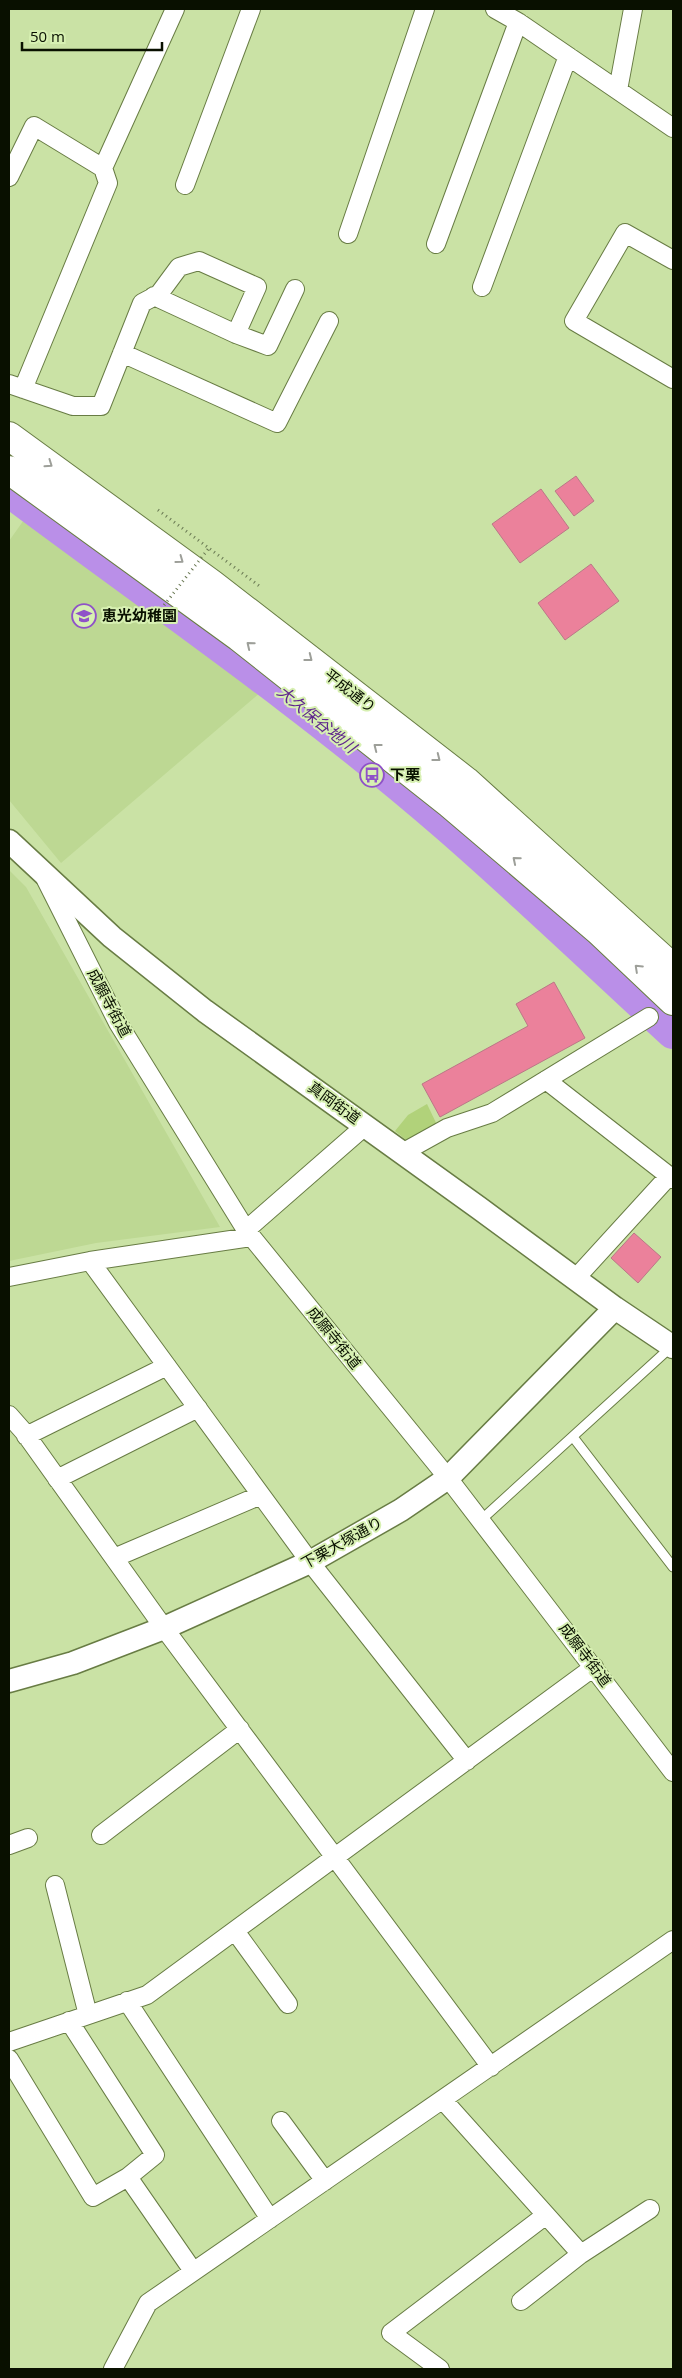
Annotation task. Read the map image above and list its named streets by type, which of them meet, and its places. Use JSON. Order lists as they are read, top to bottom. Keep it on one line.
{"streets":{"main road":["平成通り"],"street":["成願寺街道","真岡街道","下栗大塚通り"]},"crossings":[["成願寺街道","真岡街道"],["成願寺街道","下栗大塚通り"],["真岡街道","下栗大塚通り"]],"water":["大久保谷地川"],"places":{"school or university":["恵光幼稚園"],"bus stop":["下栗"]},"scale_bar":"50 m"}
